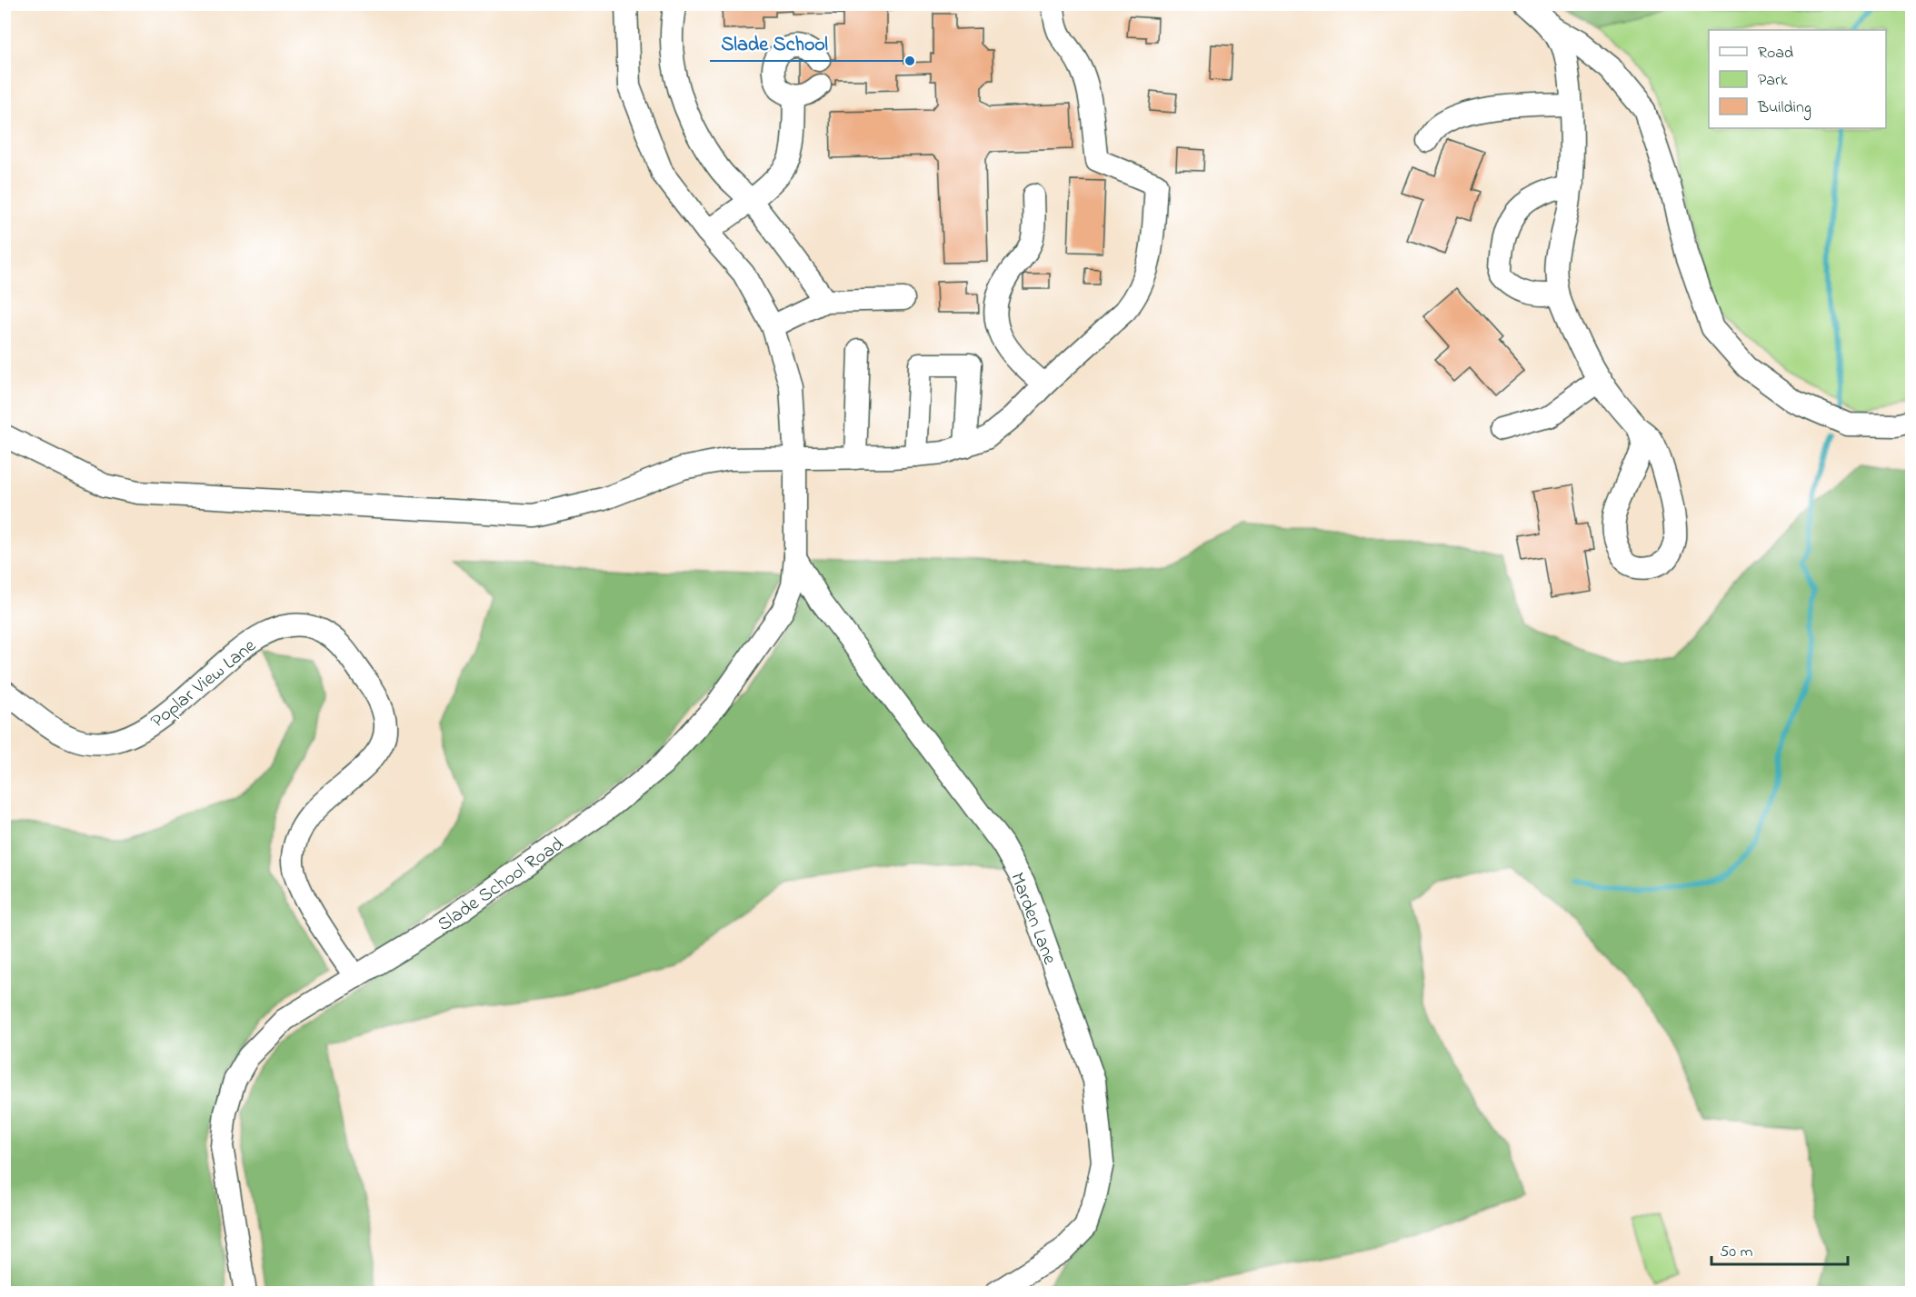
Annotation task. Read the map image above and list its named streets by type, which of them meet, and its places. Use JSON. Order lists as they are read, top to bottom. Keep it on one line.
{"streets":{"street":["Poplar View Lane","Slade School Road","Marden Lane"]},"crossings":[["Poplar View Lane","Slade School Road"],["Slade School Road","Marden Lane"]],"places":["Slade School"],"legend":["Road","Park","Building"],"scale_bar":"50 m"}
